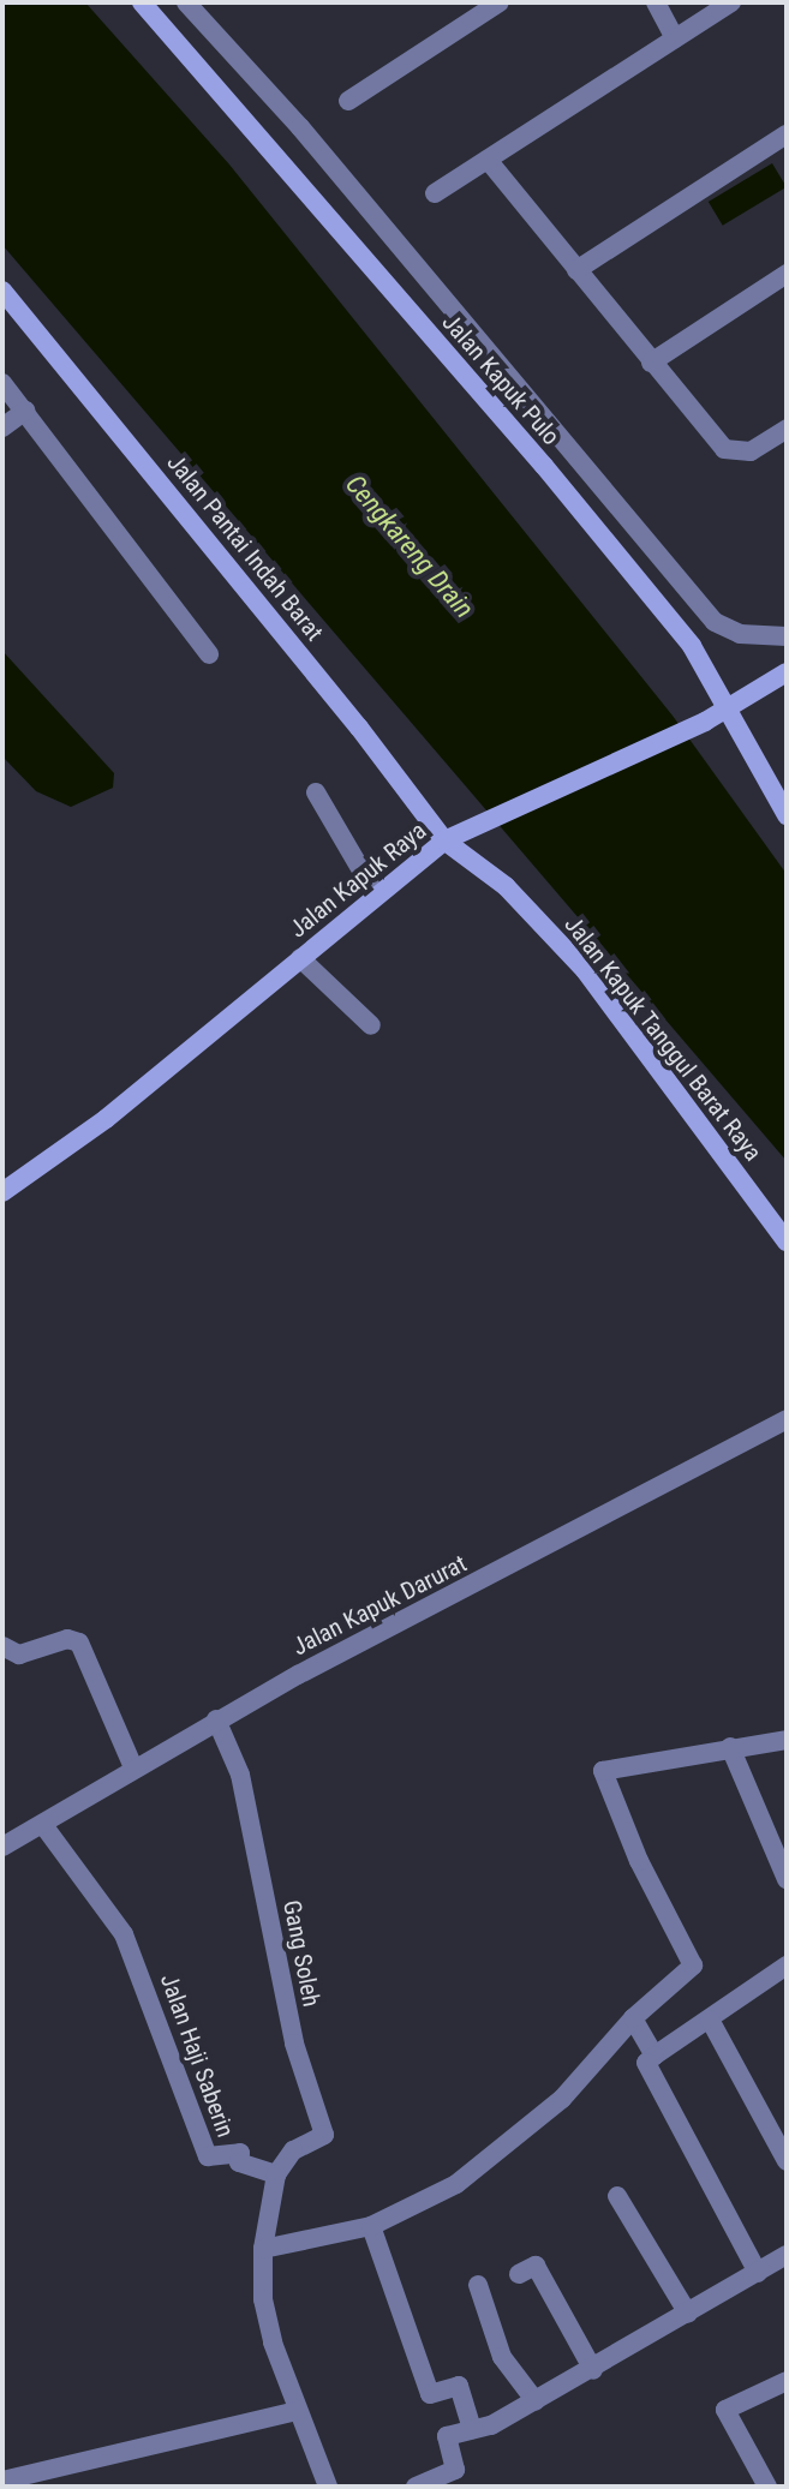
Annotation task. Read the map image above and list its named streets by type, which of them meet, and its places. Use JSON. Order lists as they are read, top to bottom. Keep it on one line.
{"streets":{"main road":["Jalan Kapuk Pulo","Jalan Pantai Indah Barat","Jalan Kapuk Raya","Jalan Kapuk Tanggul Barat Raya"],"street":["Jalan Kapuk Darurat","Gang Soleh","Jalan Haji Saberin"]},"crossings":[["Jalan Kapuk Pulo","Jalan Kapuk Raya"],["Jalan Pantai Indah Barat","Jalan Kapuk Raya"],["Jalan Pantai Indah Barat","Jalan Kapuk Tanggul Barat Raya"],["Jalan Kapuk Raya","Jalan Kapuk Tanggul Barat Raya"],["Jalan Kapuk Darurat","Gang Soleh"],["Jalan Kapuk Darurat","Jalan Haji Saberin"],["Gang Soleh","Jalan Haji Saberin"]],"water":["Cengkareng Drain"]}
